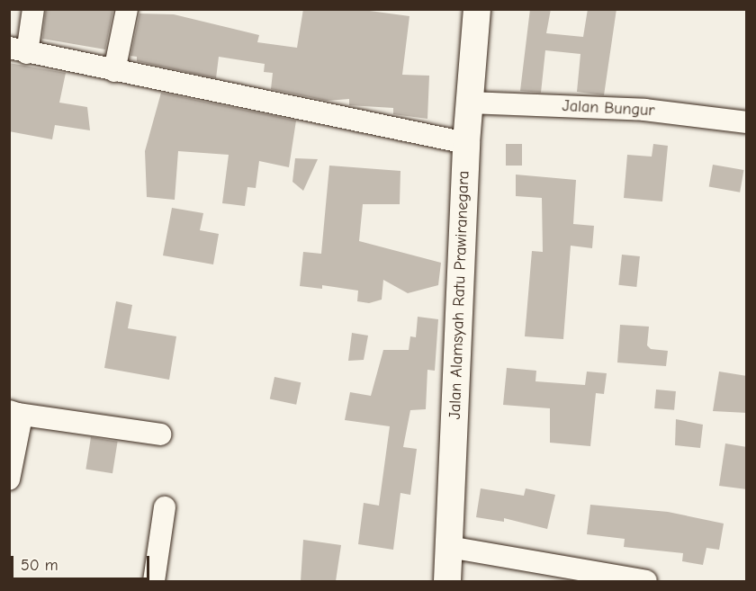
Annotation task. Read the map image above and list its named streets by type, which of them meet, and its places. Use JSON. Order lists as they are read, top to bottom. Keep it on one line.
{"streets":{"main road":["Jalan Alamsyah Ratu Prawiranegara"],"street":["Jalan Bungur"]},"crossings":[["Jalan Bungur","Jalan Alamsyah Ratu Prawiranegara"]],"scale_bar":"50 m"}
